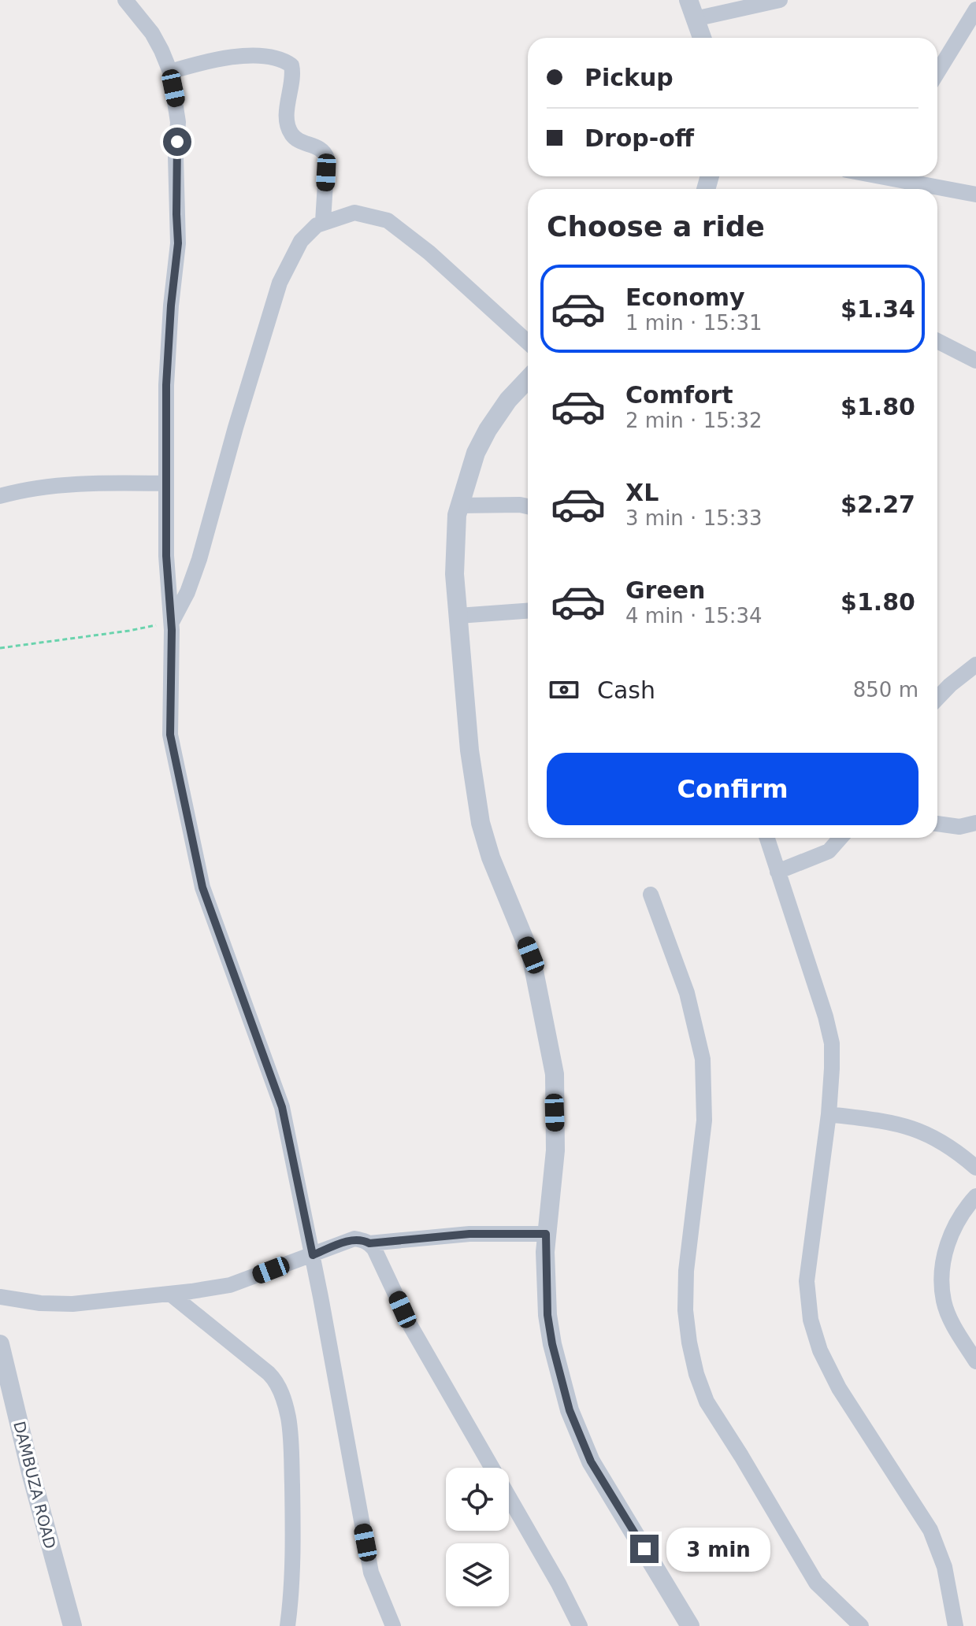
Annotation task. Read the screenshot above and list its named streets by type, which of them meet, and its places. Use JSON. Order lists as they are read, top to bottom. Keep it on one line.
{"streets":{"street":["DAMBUZA ROAD"]},"page":{"banner":["Pickup","Drop-off"],"heading":"Choose a ride","list":[{"name":"Economy","note":"1 min · 15:31","value":"$1.34"},{"name":"Comfort","note":"2 min · 15:32","value":"$1.80"},{"name":"XL","note":"3 min · 15:33","value":"$2.27"},{"name":"Green","note":"4 min · 15:34","value":"$1.80"}],"pay":["Cash","850 m"],"buttons":"Confirm","bubble":"3 min"}}
